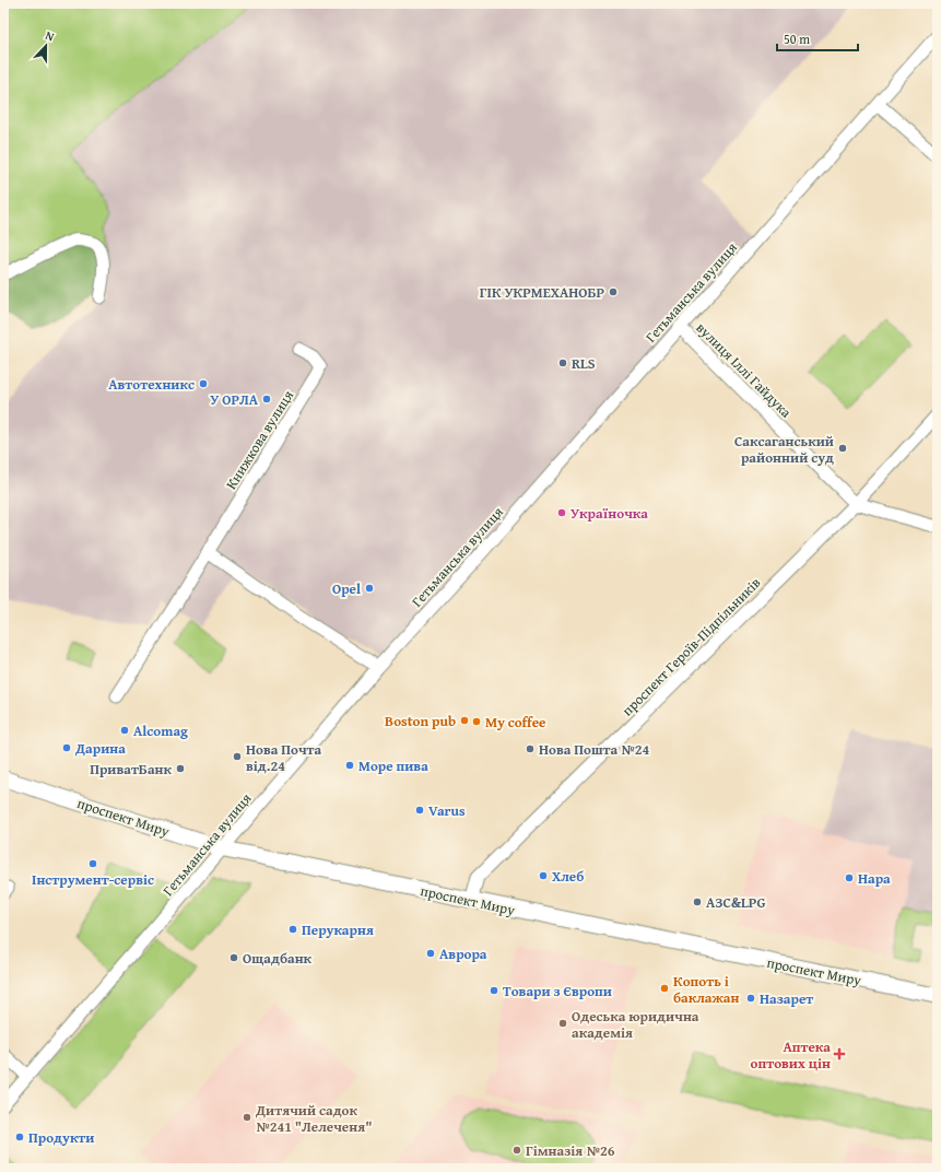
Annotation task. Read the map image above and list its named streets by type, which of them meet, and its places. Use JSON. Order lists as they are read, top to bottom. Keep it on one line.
{"streets":{"main road":["проспект Миру"],"street":["Гетьманська вулиця","вулиця Іллі Гайдука","Книжкова вулиця","проспект Героїв-Підпільників"]},"crossings":[["Гетьманська вулиця","вулиця Іллі Гайдука"],["Гетьманська вулиця","проспект Миру"],["вулиця Іллі Гайдука","проспект Героїв-Підпільників"],["проспект Героїв-Підпільників","проспект Миру"]],"places":{"other":["ГІК УКРМЕХАНОБР","RLS","Автотехникс","У ОРЛА","Саксаганський районний суд","Україночка","Opel","Boston pub","My coffee","Alcomag","Дарина","Нова Пошта №24","Нова Почта від.24","Море пива","ПриватБанк","Varus","Інструмент-сервіс","Хлеб","Нара","АЗС&LPG","Перукарня","Аврора","Ощадбанк","Копоть і баклажан","Товари з Європи","Назарет","Одеська юридична академія","Дитячий садок №241 \"Лелеченя\"","Продукти","Гімназія №26"],"health":["Аптека оптових цін"]},"scale_bar":"50 m","north":"top"}
